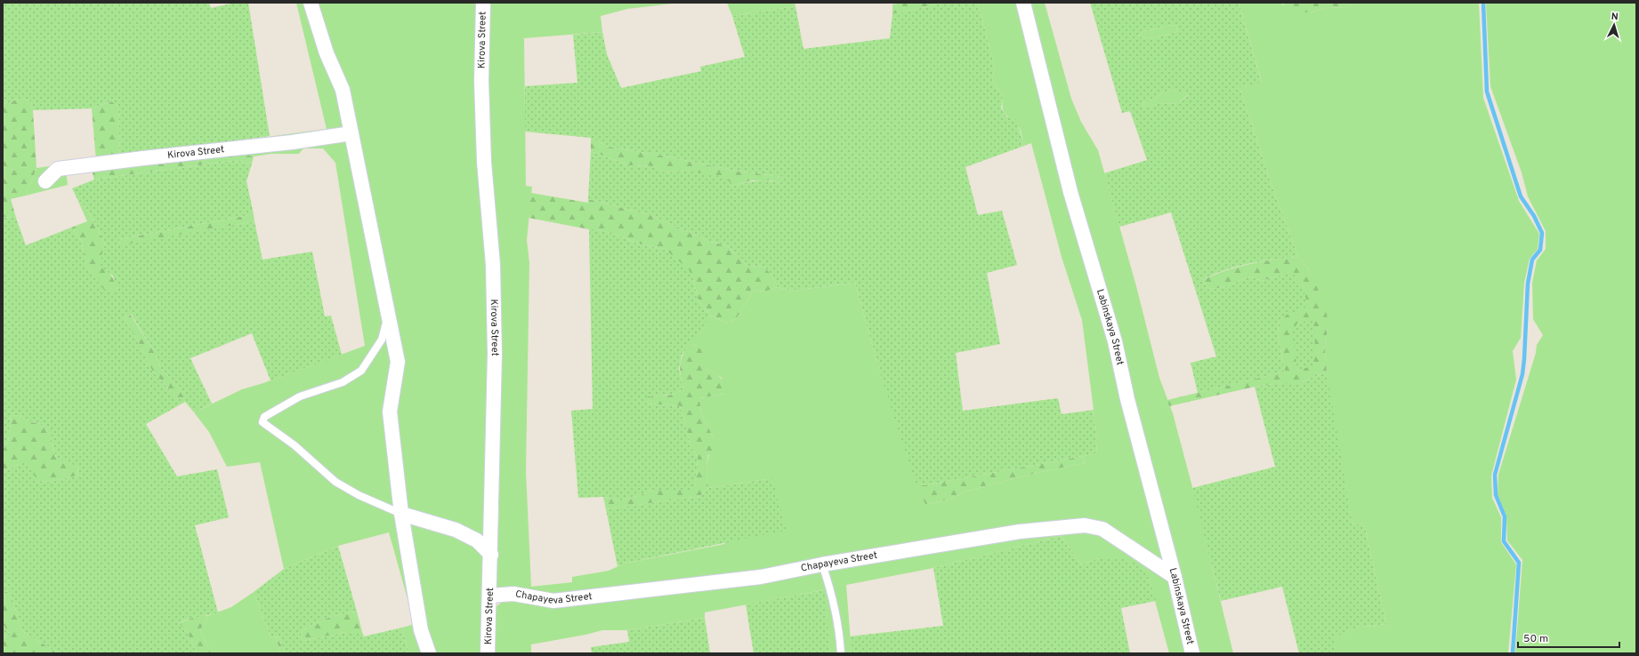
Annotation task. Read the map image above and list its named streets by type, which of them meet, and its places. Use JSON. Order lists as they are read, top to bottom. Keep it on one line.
{"streets":{"street":["Kirova Street","Labinskaya Street","Chapayeva Street"]},"crossings":[["Kirova Street","Chapayeva Street"],["Labinskaya Street","Chapayeva Street"]],"scale_bar":"50 m","north":"top"}
